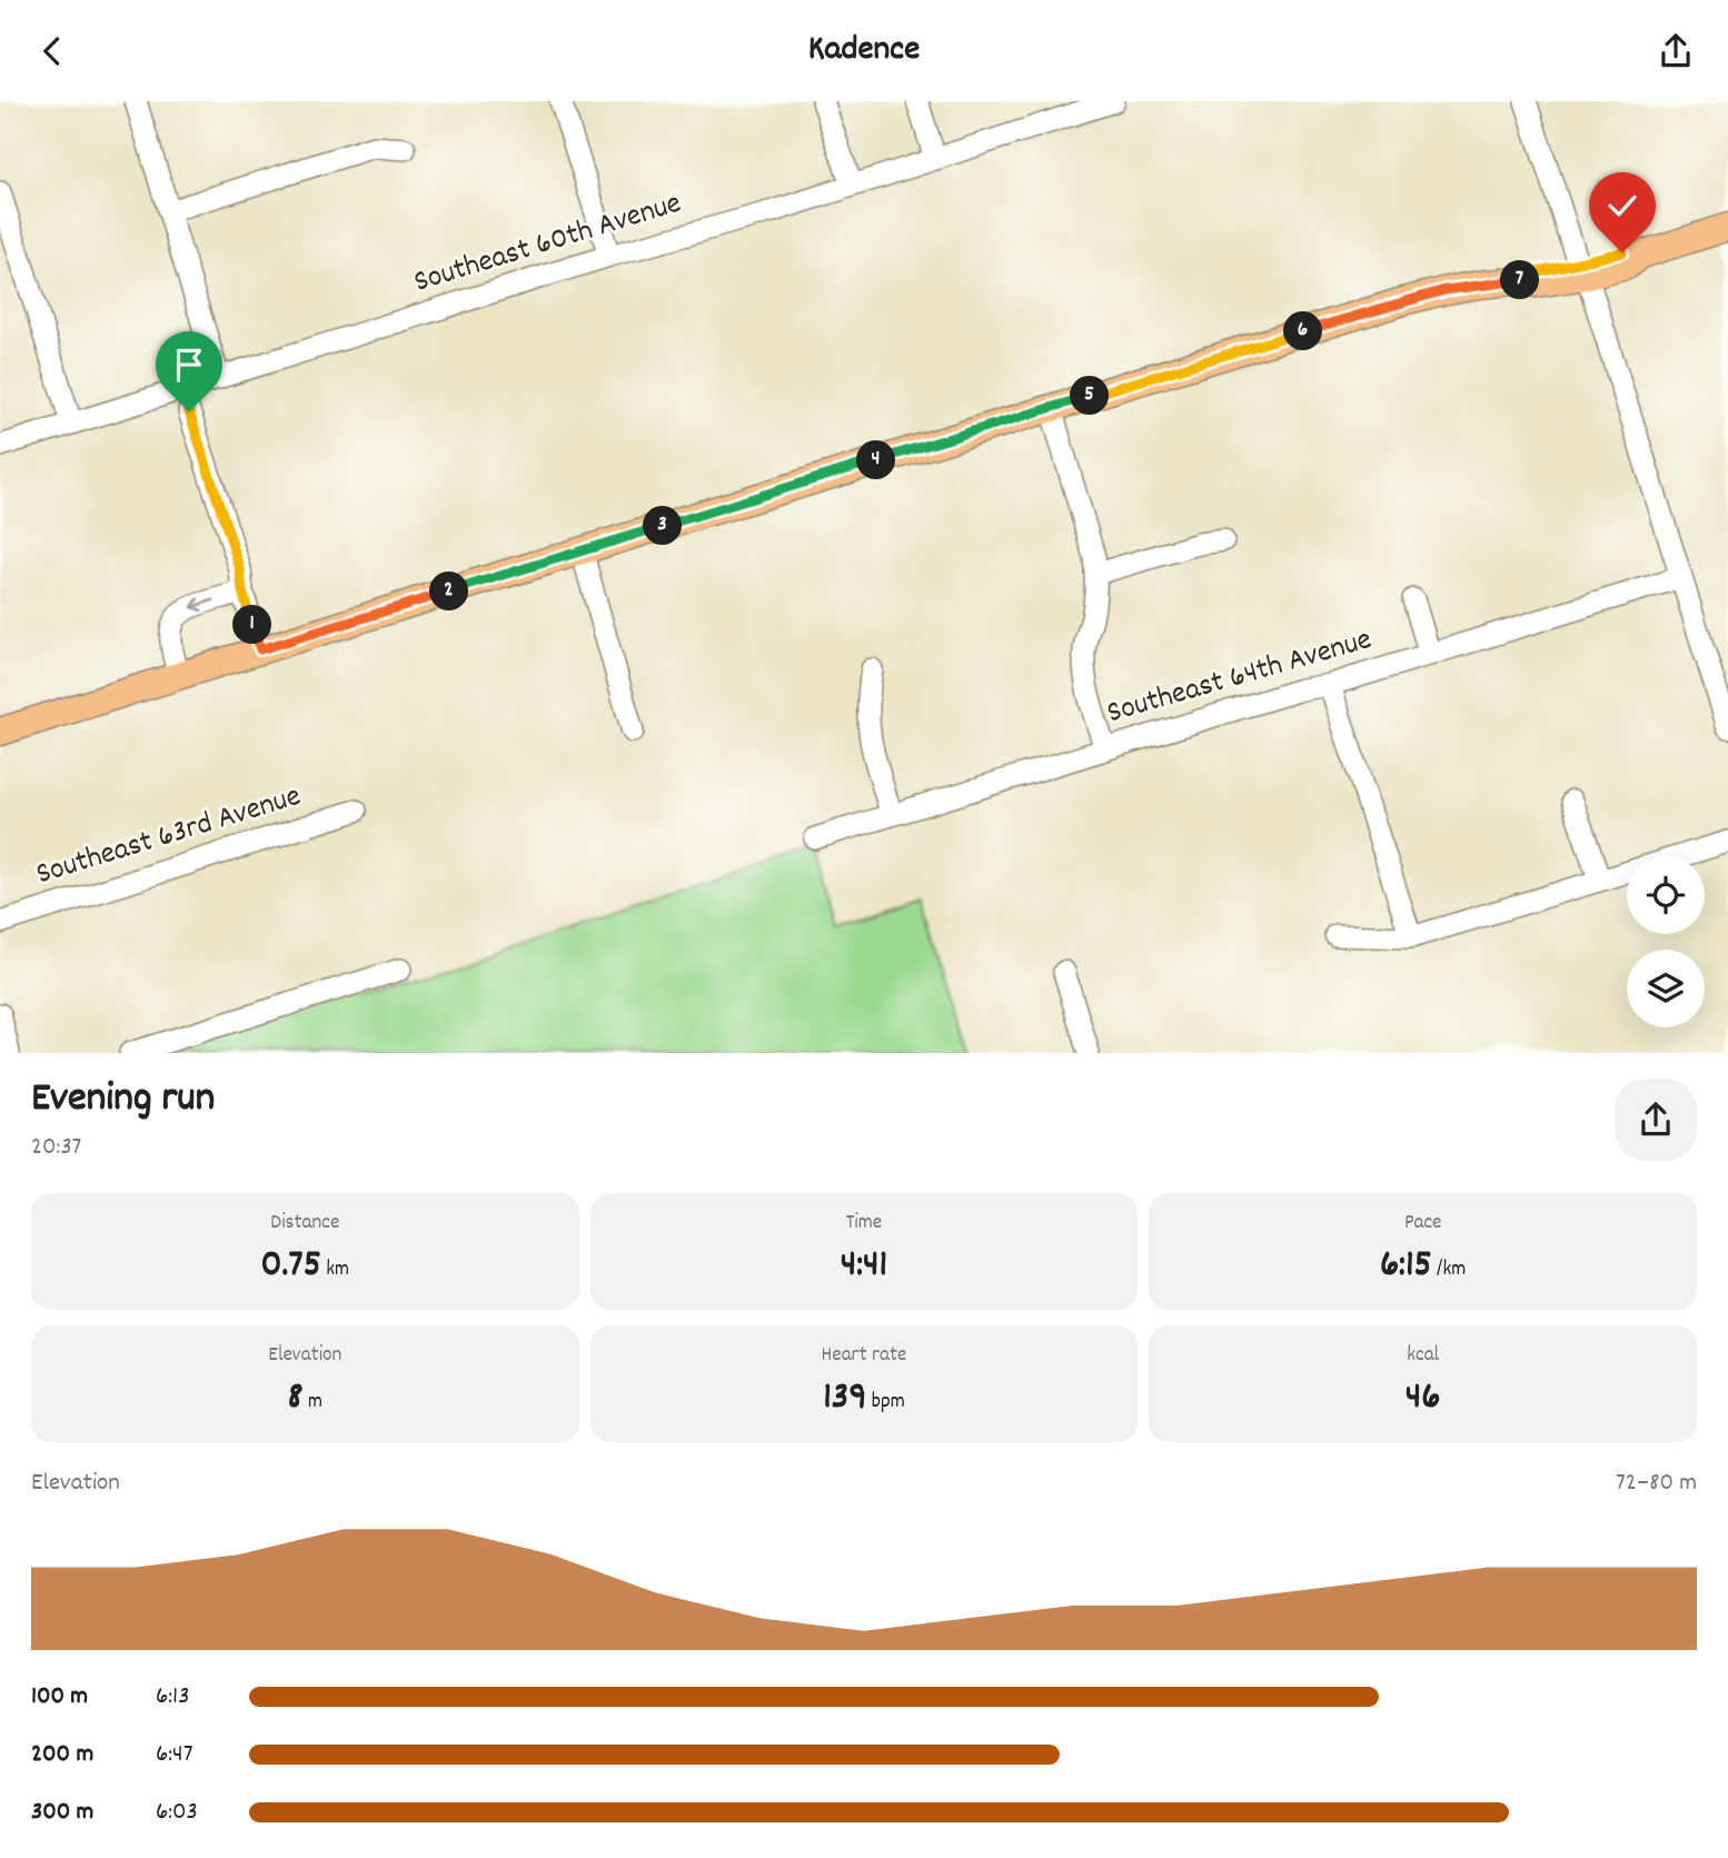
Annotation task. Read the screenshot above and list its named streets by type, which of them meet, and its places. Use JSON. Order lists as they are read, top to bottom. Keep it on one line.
{"streets":{"street":["Southeast 60th Avenue","Southeast 64th Avenue","Southeast 63rd Avenue"]},"page":{"header":"Kadence","pins":["7","6","5","4","3","2","1"],"heading":["Evening run","20:37"],"stats":[["Distance","0.75 km"],["Time","4:41"],["Pace","6:15 /km"],["Elevation","8 m"],["Heart rate","139 bpm"],["kcal","46"]],"chart":["Elevation","72–80 m"],"list":[{"name":"100 m","note":"6:13"},{"name":"200 m","note":"6:47"},{"name":"300 m","note":"6:03"}]}}
